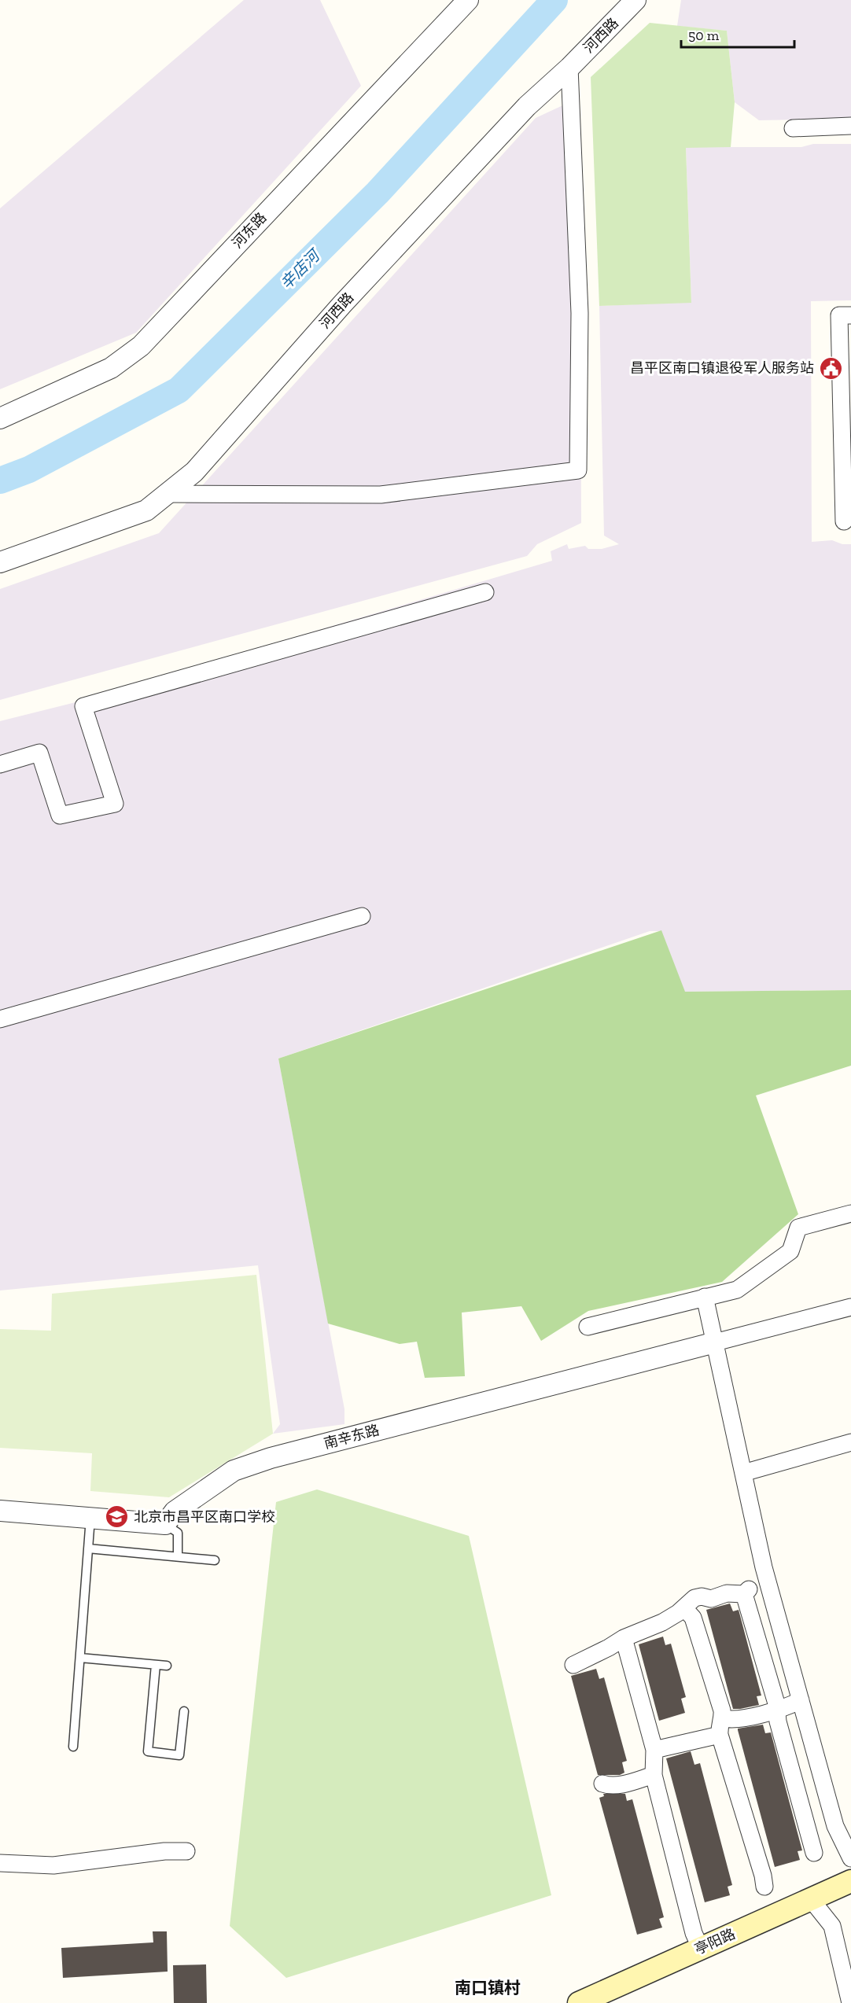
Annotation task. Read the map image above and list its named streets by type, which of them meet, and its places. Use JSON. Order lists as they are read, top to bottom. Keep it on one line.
{"streets":{"main road":["亭阳路"],"street":["河西路","河东路","南辛东路"]},"districts":["南口镇村"],"water":["辛店河"],"places":{"public building":["昌平区南口镇退役军人服务站"],"school or university":["北京市昌平区南口学校"]},"scale_bar":"50 m"}
